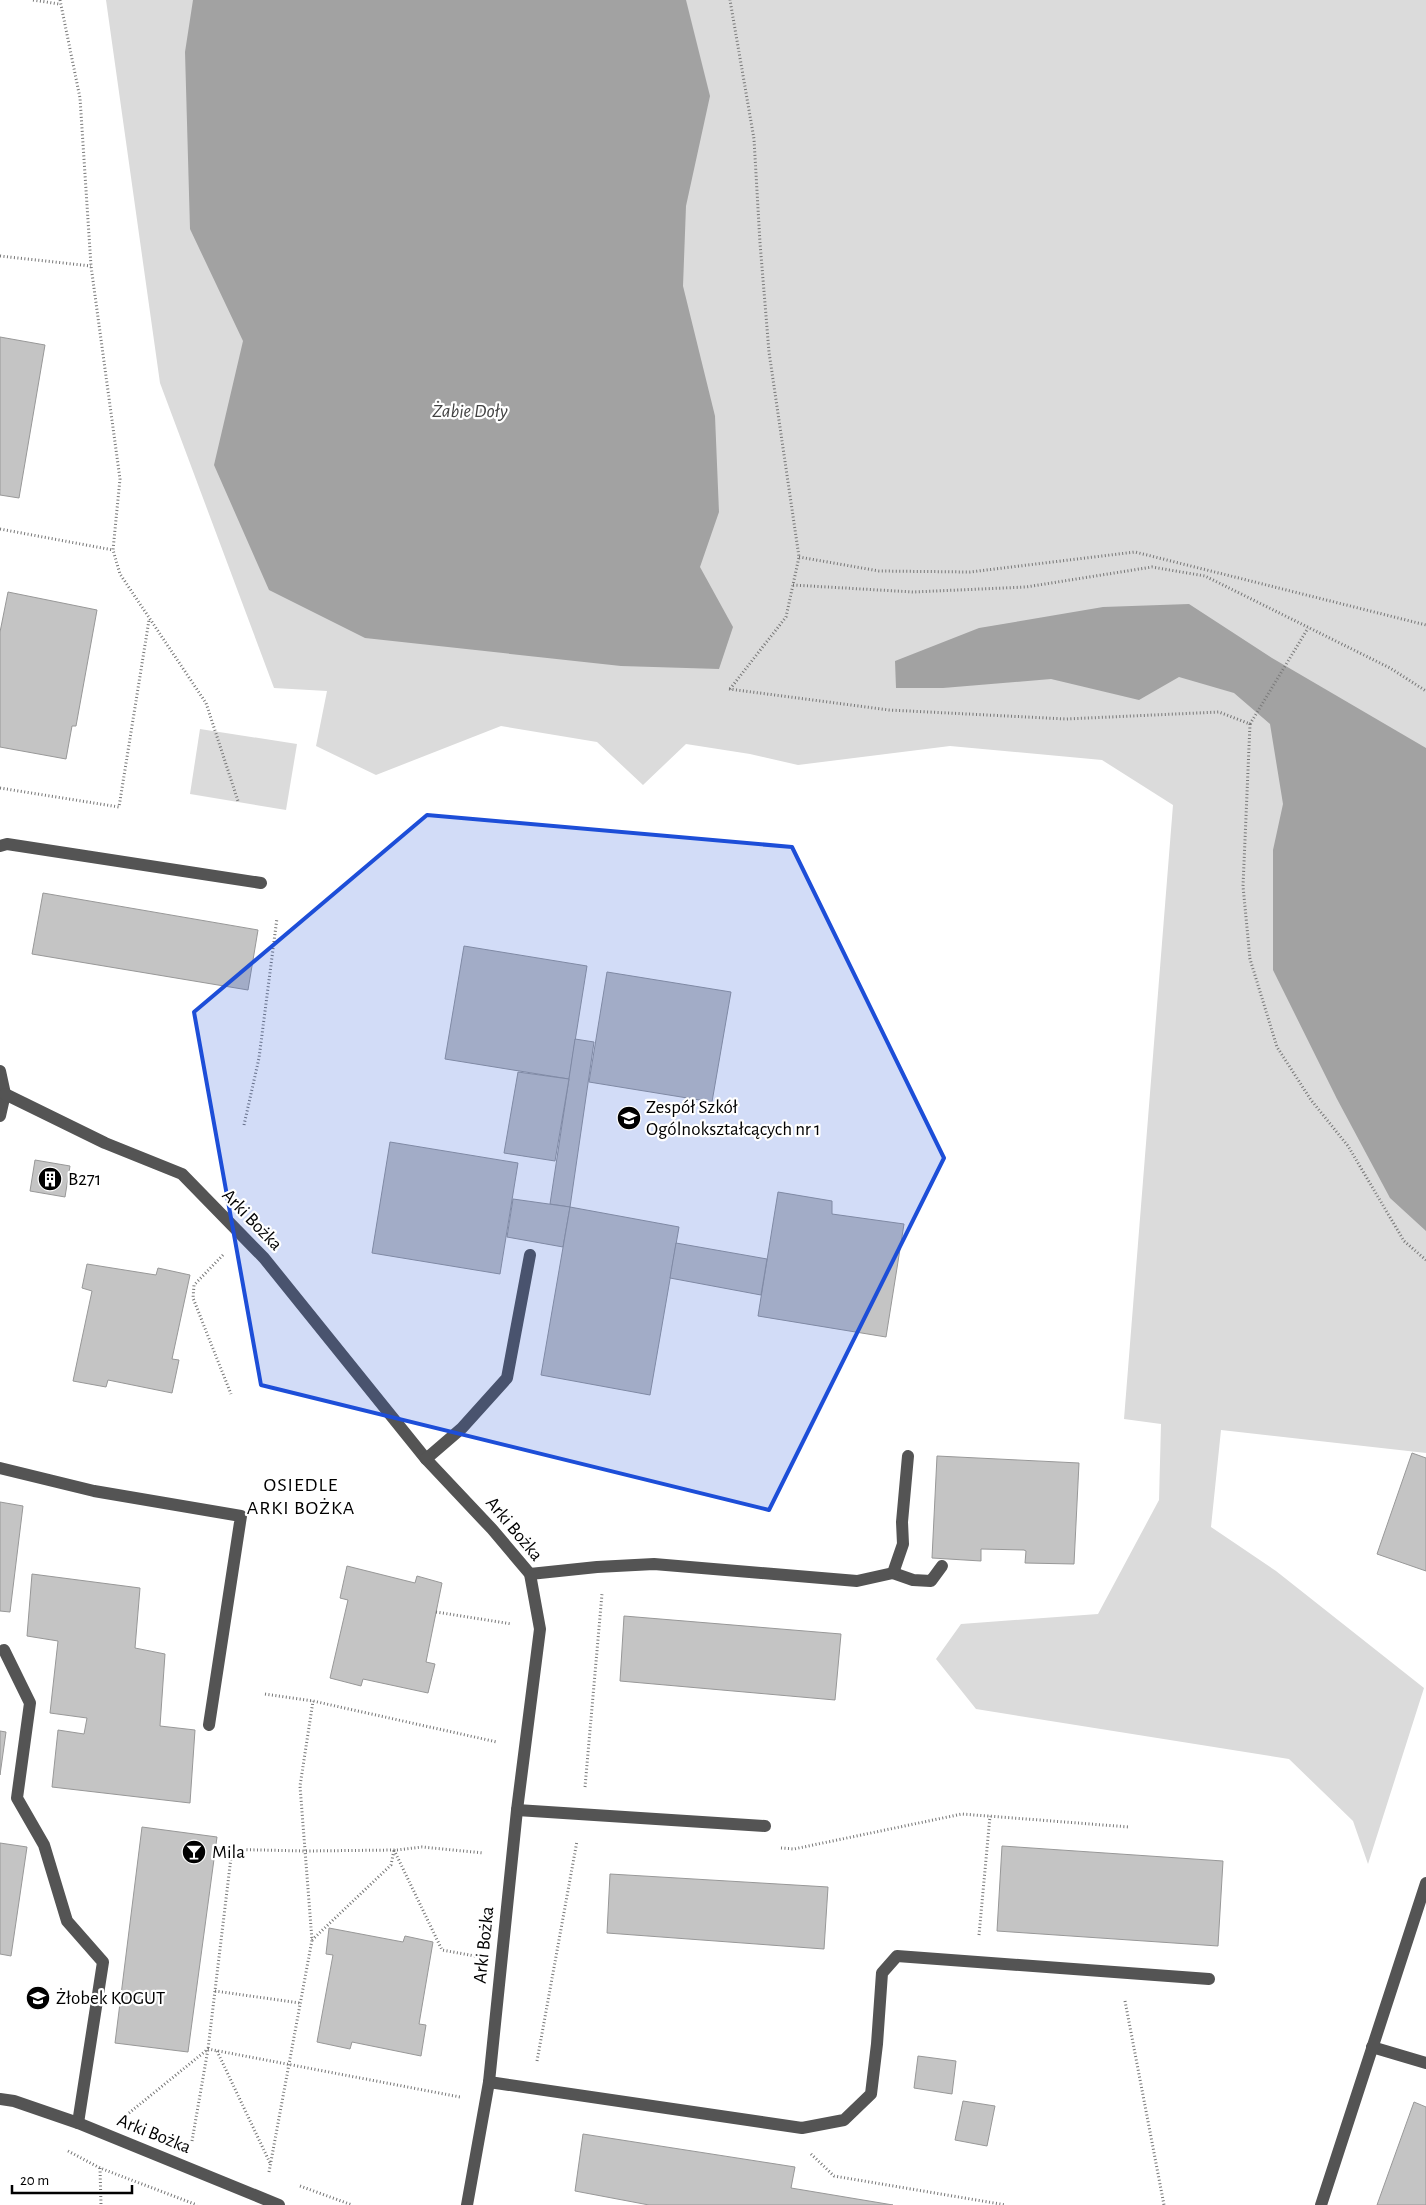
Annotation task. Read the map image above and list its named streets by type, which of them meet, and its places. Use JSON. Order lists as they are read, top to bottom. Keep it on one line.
{"streets":{"street":["Arki Bożka"]},"districts":["OSIEDLE ARKI BOŻKA"],"water":["Żabie Doły"],"places":{"school or university":["Zespół Szkół Ogólnokształcących nr 1","Żłobek KOGUT"],"building":["B271"],"bar":["Mila"]},"scale_bar":"20 m"}
